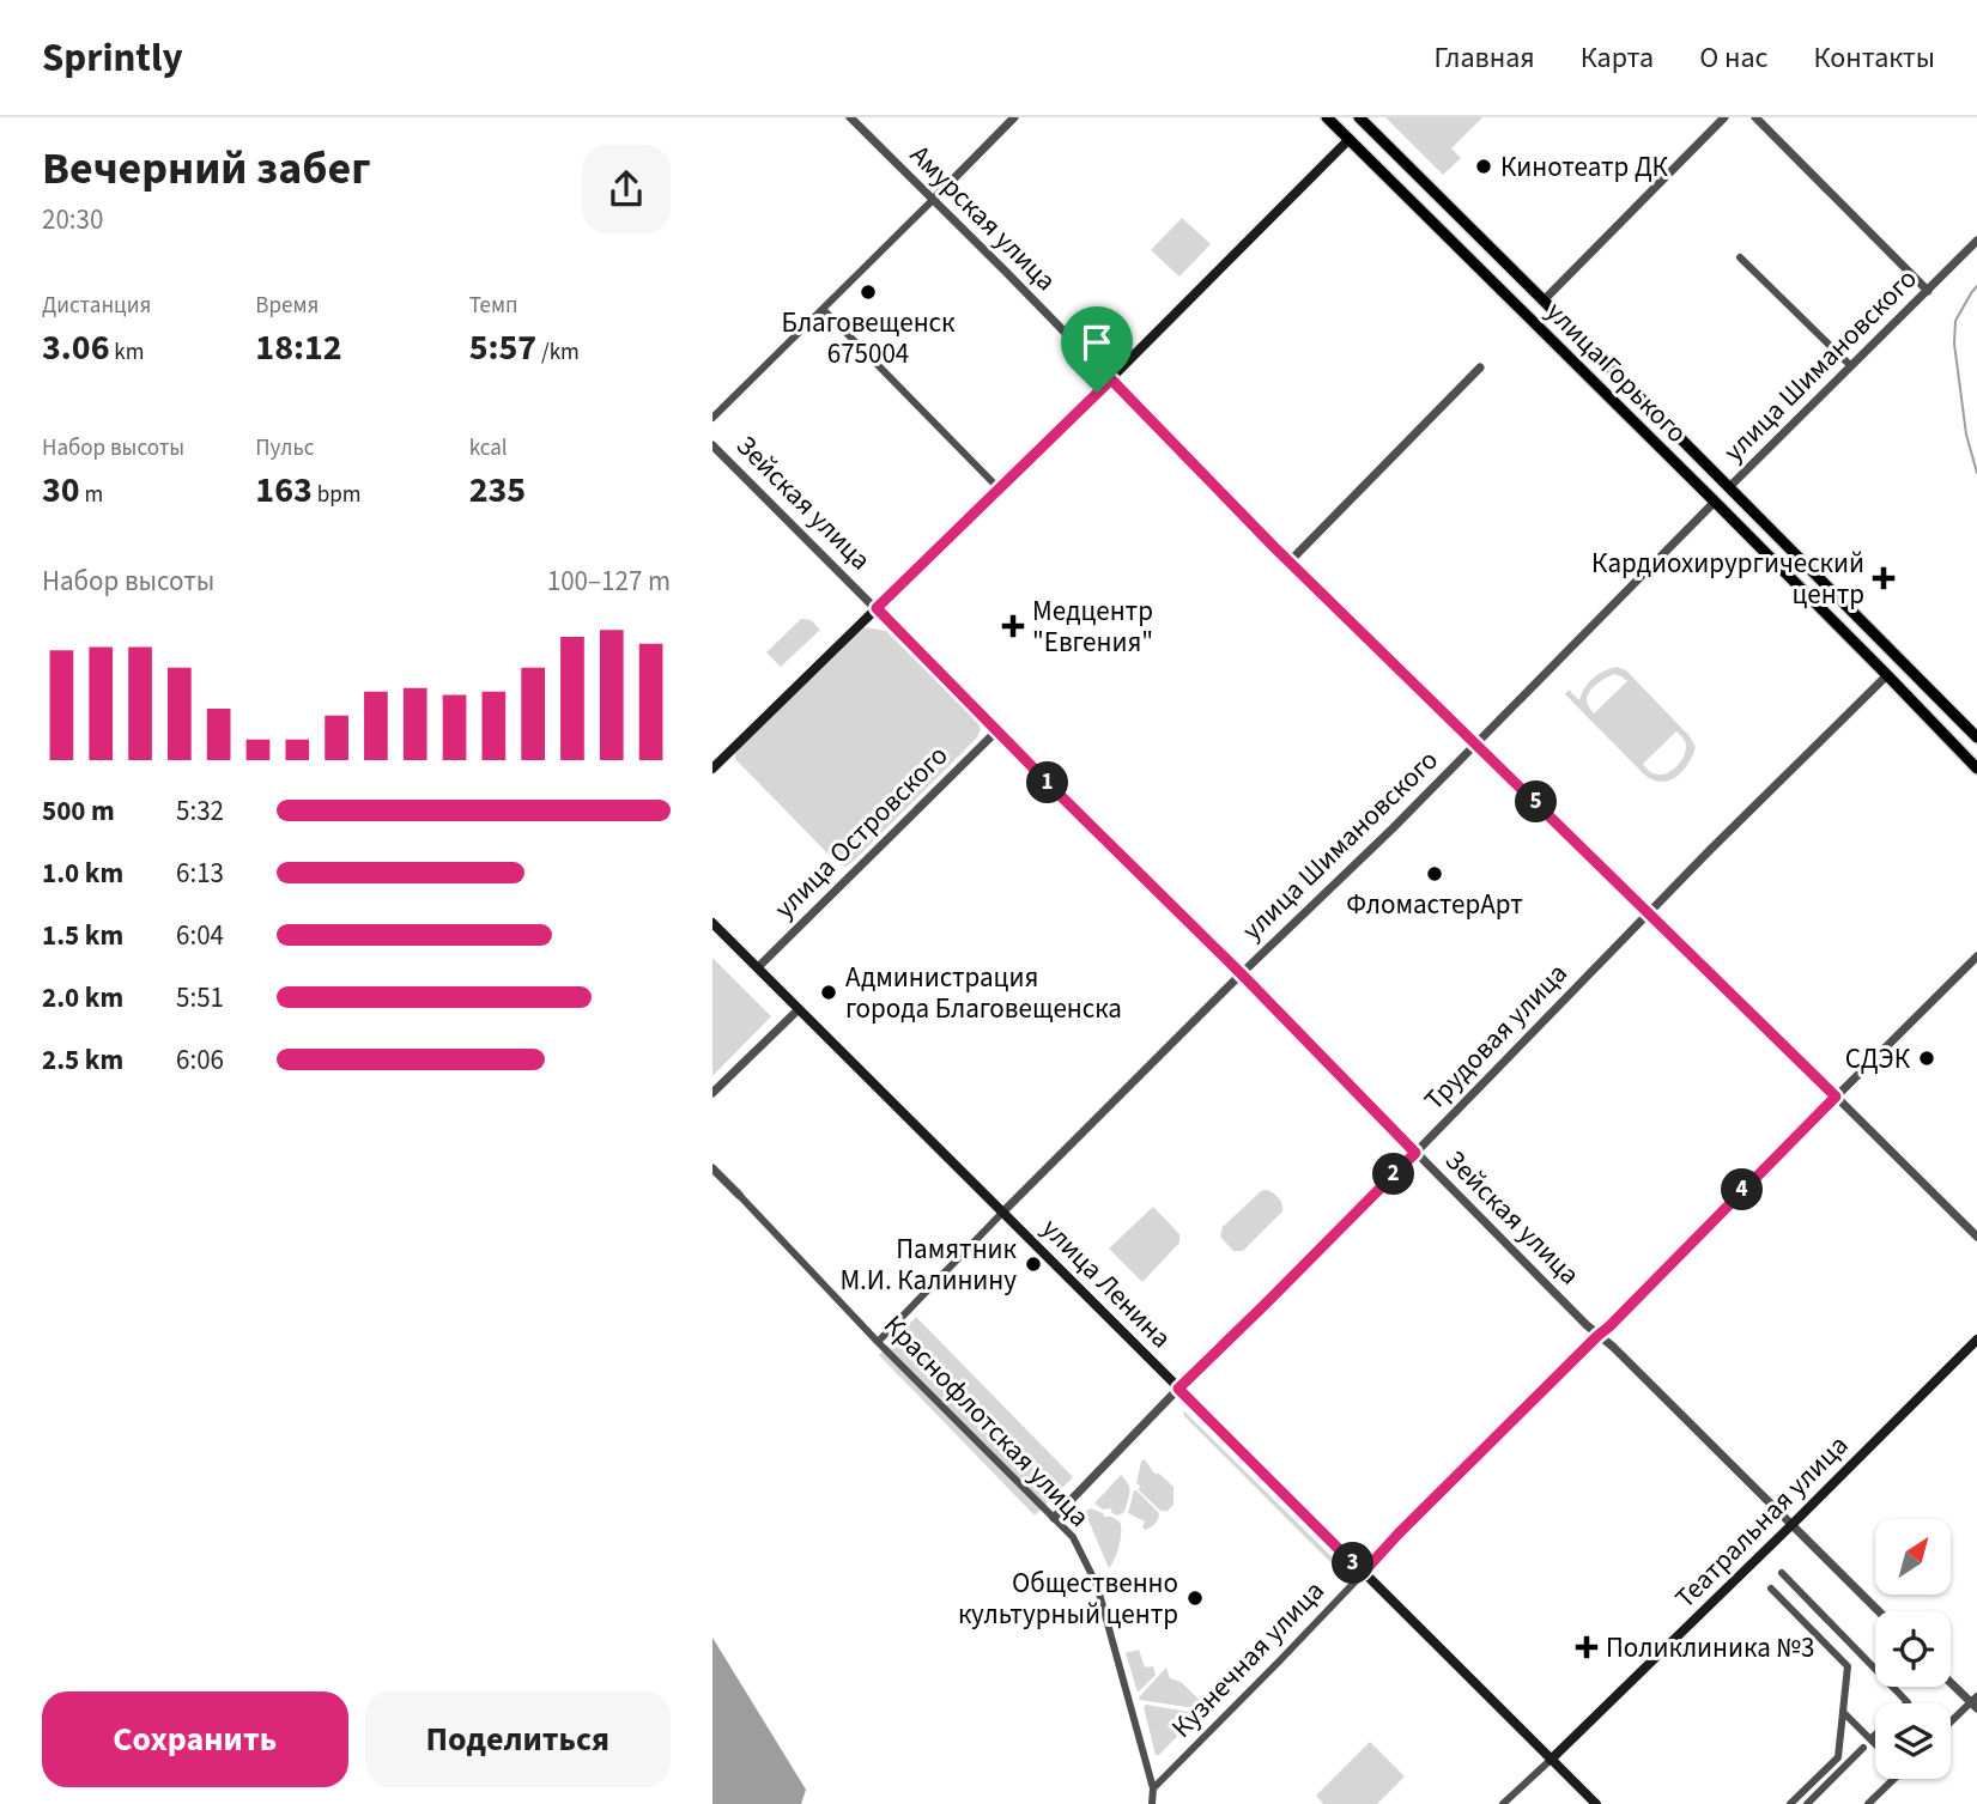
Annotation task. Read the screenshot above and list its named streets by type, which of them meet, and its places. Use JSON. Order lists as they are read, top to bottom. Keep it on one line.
{"streets":{"main road":["улица Шимановского","улица Горького","Трудовая улица","улица Ленина","Театральная улица"],"street":["Амурская улица","Зейская улица","улица Островского","Краснофлотская улица","Кузнечная улица"]},"crossings":[["Амурская улица","улица Шимановского"],["Амурская улица","Трудовая улица"],["Амурская улица","Кузнечная улица"],["улица Шимановского","улица Горького"],["улица Шимановского","Зейская улица"],["улица Шимановского","улица Ленина"],["улица Шимановского","Краснофлотская улица"],["улица Горького","Трудовая улица"],["Зейская улица","улица Островского"],["Зейская улица","Трудовая улица"],["Зейская улица","Театральная улица"],["Зейская улица","Кузнечная улица"],["улица Островского","улица Ленина"],["Трудовая улица","улица Ленина"],["Трудовая улица","Краснофлотская улица"],["улица Ленина","Театральная улица"],["улица Ленина","Кузнечная улица"],["Краснофлотская улица","Кузнечная улица"]],"places":{"other":["Кинотеатр ДК","Благовещенск 675004","ФломастерАрт","Администрация города Благовещенска","СДЭК","Памятник М.И. Калинину","Общественно культурный центр"],"health":["Кардиохирургический центр","Медцентр \"Евгения\"","Поликлиника №3"]},"north":"top right","page":{"header":"Sprintly","nav":["Главная","Карта","О нас","Контакты"],"heading":["Вечерний забег","20:30"],"stats":[["Дистанция","3.06 km"],["Время","18:12"],["Темп","5:57 /km"],["Набор высоты","30 m"],["Пульс","163 bpm"],["kcal","235"]],"chart":["Набор высоты","100–127 m"],"pins":["1","5","2","4","3"],"list":[{"name":"500 m","note":"5:32"},{"name":"1.0 km","note":"6:13"},{"name":"1.5 km","note":"6:04"},{"name":"2.0 km","note":"5:51"},{"name":"2.5 km","note":"6:06"}],"buttons":["Сохранить","Поделиться"]}}
